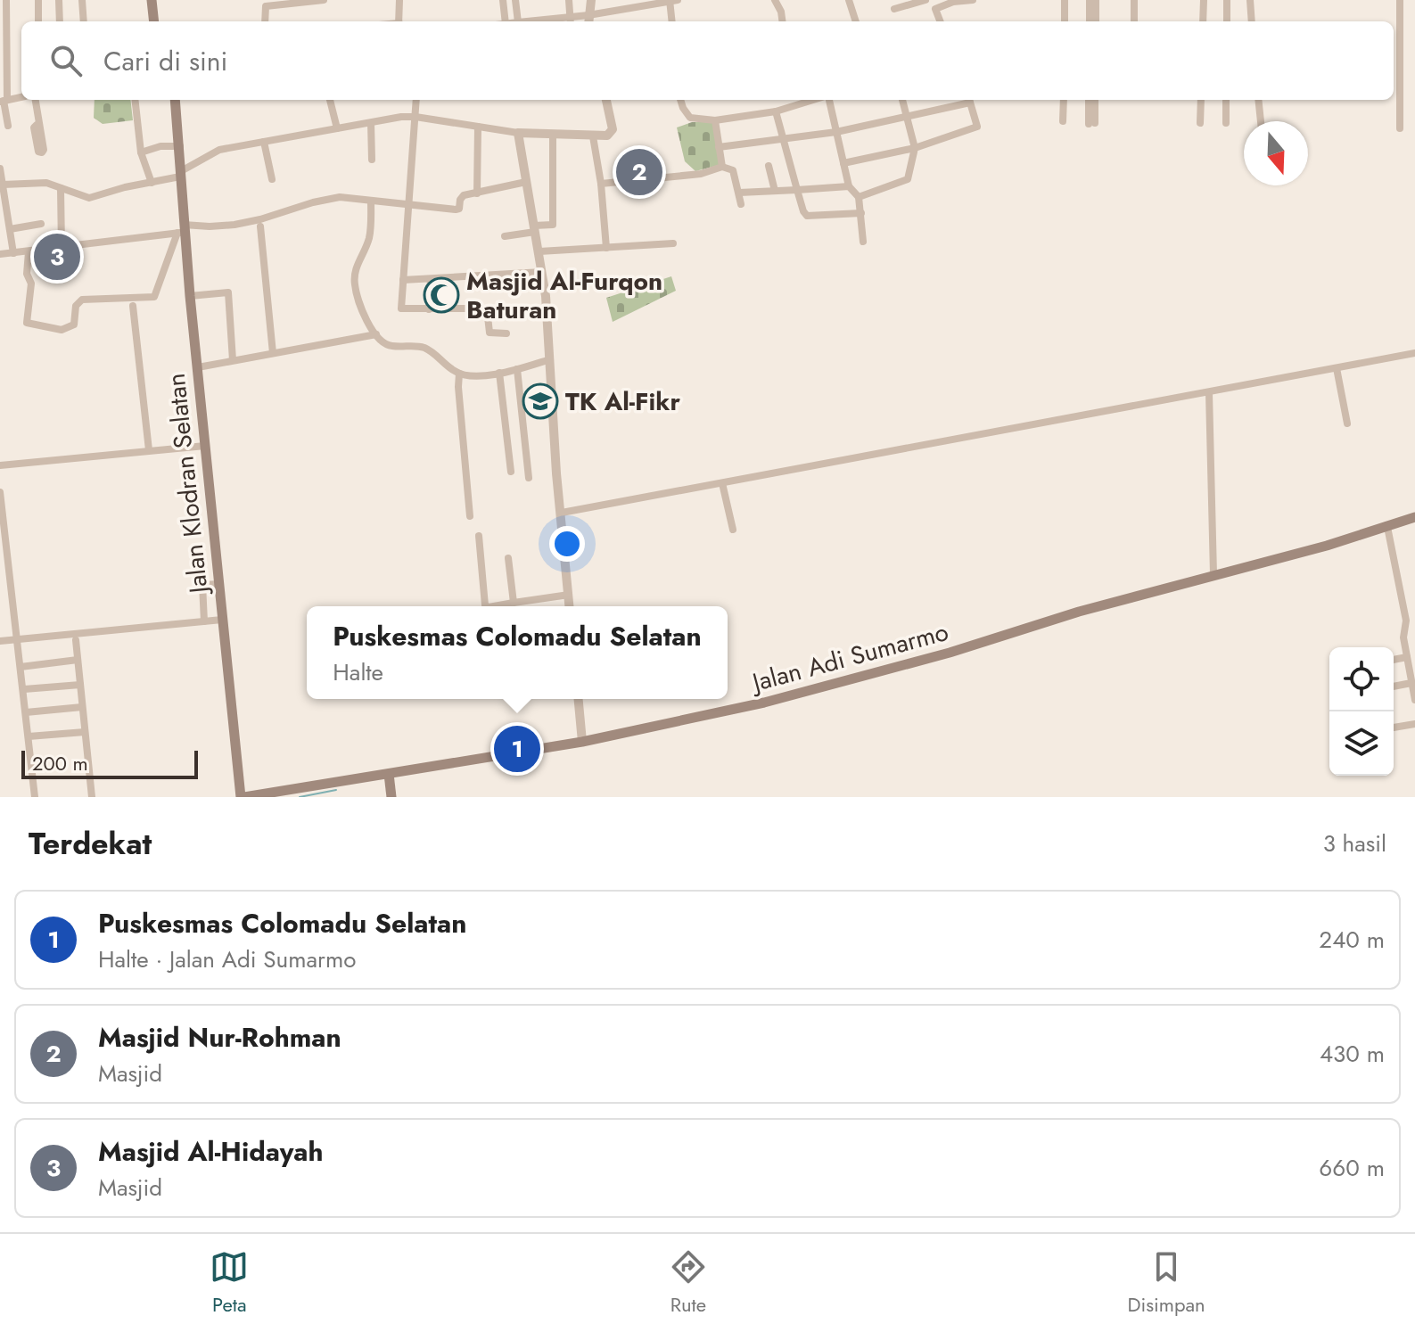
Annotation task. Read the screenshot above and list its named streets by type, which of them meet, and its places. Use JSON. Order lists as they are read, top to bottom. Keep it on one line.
{"streets":{"main road":["Jalan Klodran Selatan","Jalan Adi Sumarmo"]},"crossings":[["Jalan Klodran Selatan","Jalan Adi Sumarmo"]],"places":{"mosque":["Masjid Al-Furqon Baturan"],"school or university":["TK Al-Fikr"]},"scale_bar":"200 m","north":"bottom","page":{"search":"Cari di sini","pins":["2","3","1"],"popup":["Puskesmas Colomadu Selatan","Halte"],"scale":"200 m","heading":["Terdekat","3 hasil"],"list":[{"mark":"1","name":"Puskesmas Colomadu Selatan","note":"Halte · Jalan Adi Sumarmo","value":"240 m"},{"mark":"2","name":"Masjid Nur-Rohman","note":"Masjid","value":"430 m"},{"mark":"3","name":"Masjid Al-Hidayah","note":"Masjid","value":"660 m"}],"nav":["Peta","Rute","Disimpan"]}}
